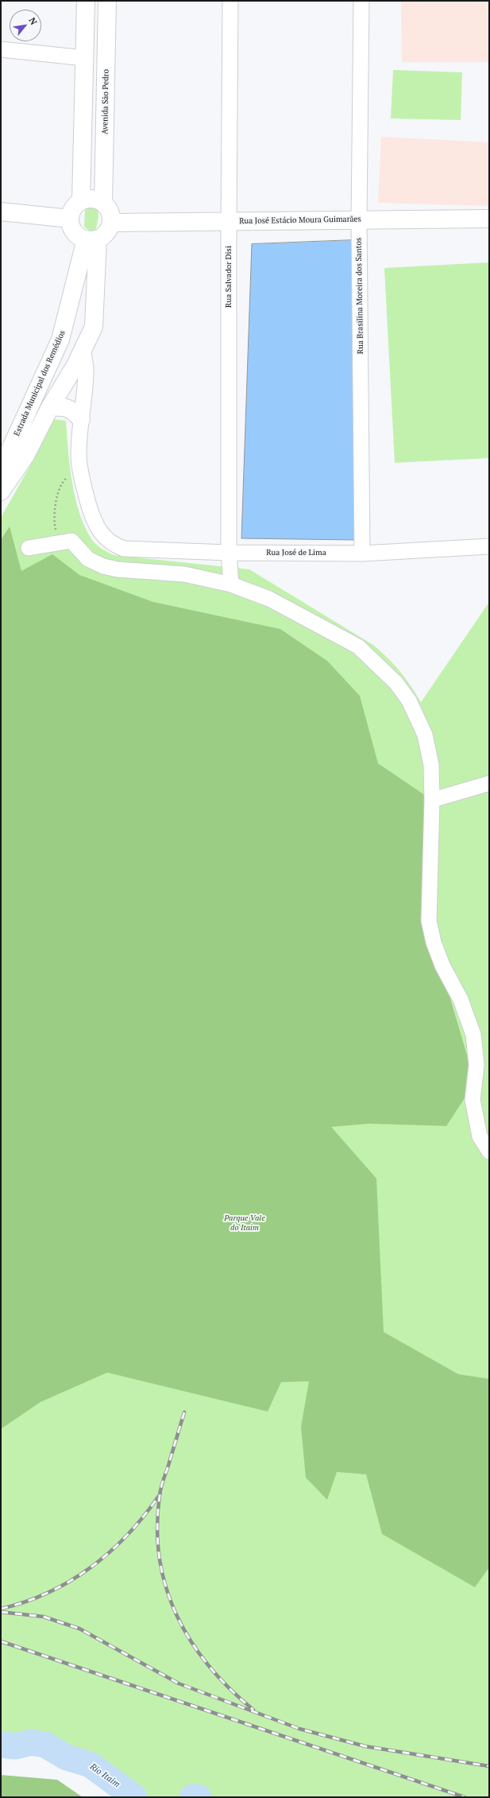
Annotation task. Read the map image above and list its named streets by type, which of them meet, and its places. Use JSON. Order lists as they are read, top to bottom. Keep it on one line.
{"streets":{"main road":["Avenida São Pedro","Rua José Estácio Moura Guimarães","Estrada Municipal dos Remédios"],"street":["Rua Salvador Disi","Rua Brasilina Moreira dos Santos","Rua José de Lima"]},"crossings":[["Avenida São Pedro","Rua José Estácio Moura Guimarães"],["Avenida São Pedro","Estrada Municipal dos Remédios"],["Rua José Estácio Moura Guimarães","Rua Salvador Disi"],["Rua José Estácio Moura Guimarães","Rua Brasilina Moreira dos Santos"],["Rua José Estácio Moura Guimarães","Estrada Municipal dos Remédios"],["Rua Salvador Disi","Rua José de Lima"],["Rua Brasilina Moreira dos Santos","Rua José de Lima"]],"water":["Rio Itaim"],"parks":["Parque Vale do Itaim"],"north":"top right"}
